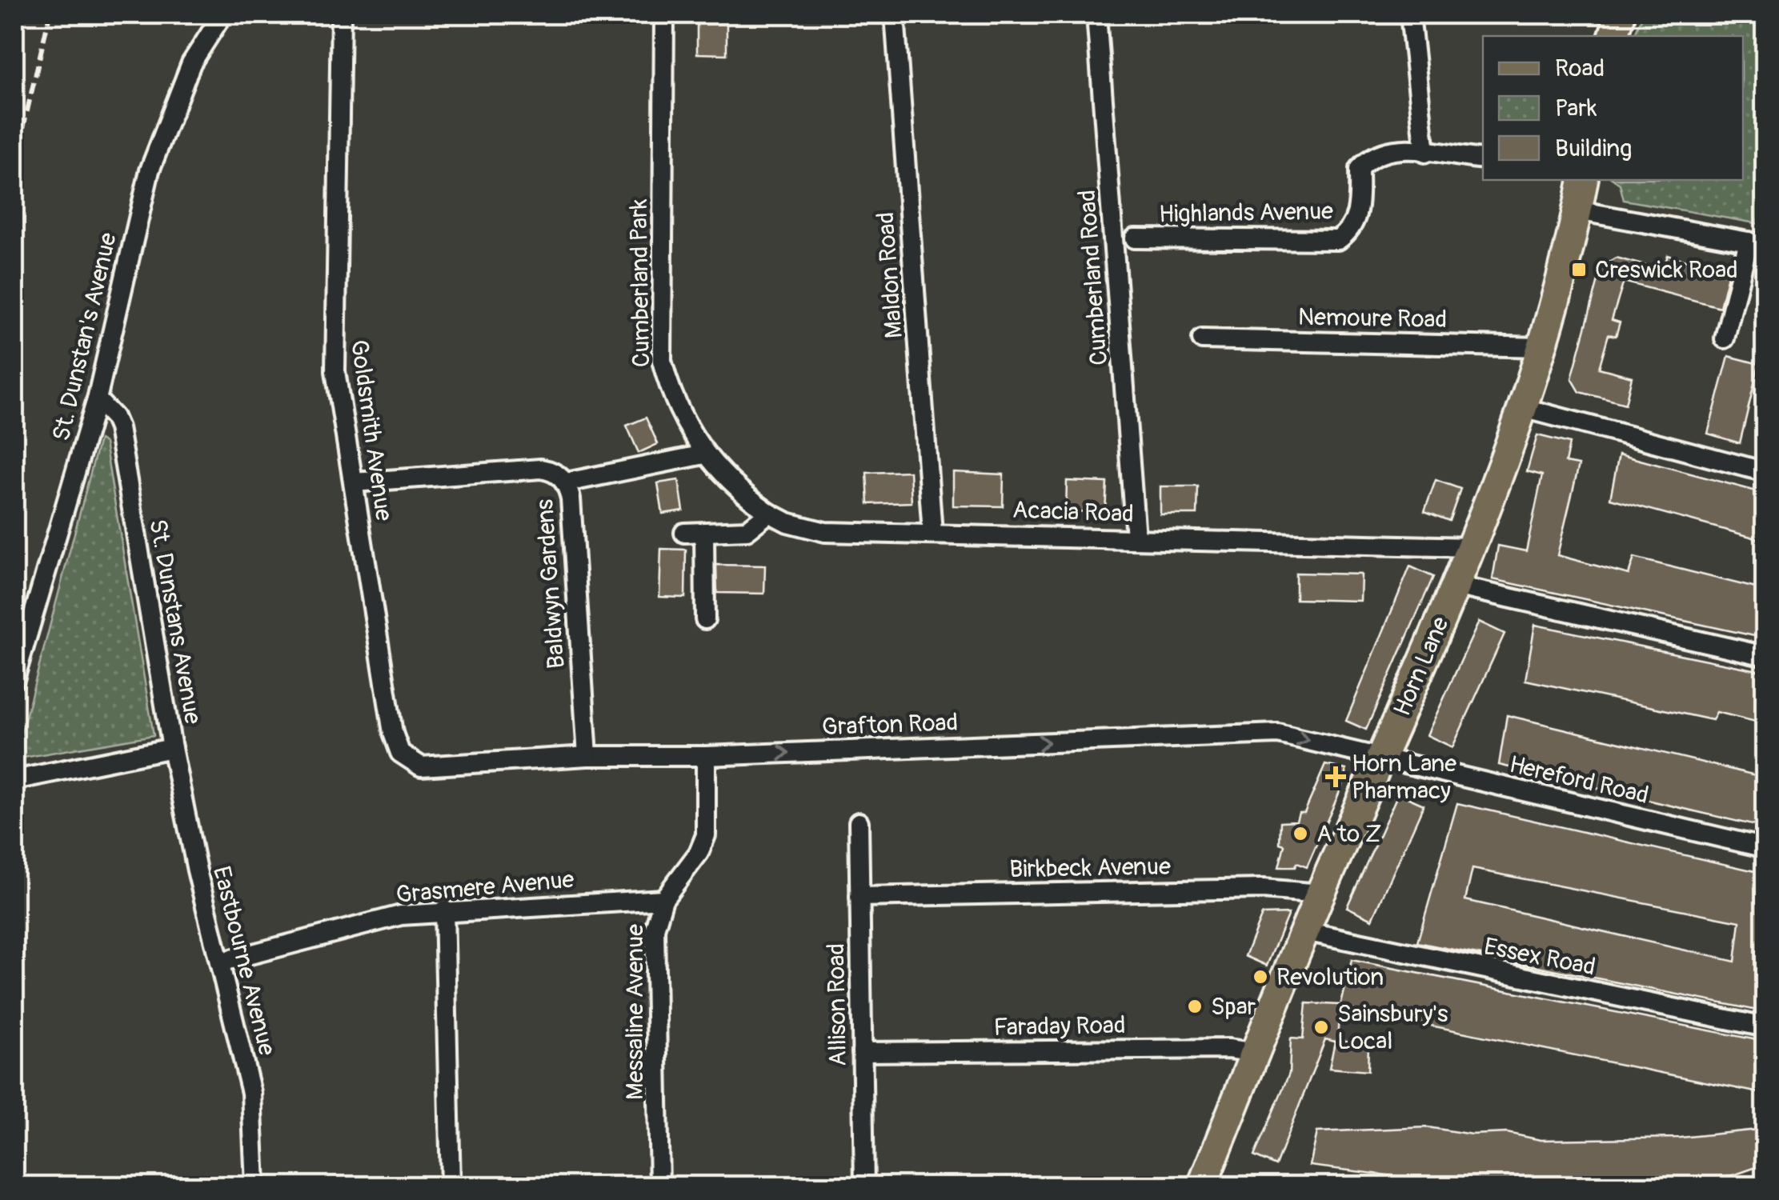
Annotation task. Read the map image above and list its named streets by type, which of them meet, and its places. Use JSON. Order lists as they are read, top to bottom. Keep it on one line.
{"streets":{"main road":["Horn Lane"],"street":["Highlands Avenue","Maldon Road","Cumberland Road","Cumberland Park","Nemoure Road","St. Dunstan's Avenue","Goldsmith Avenue","Acacia Road","Baldwyn Gardens","St. Dunstans Avenue","Grafton Road","Hereford Road","Birkbeck Avenue","Grasmere Avenue","Essex Road","Eastbourne Avenue","Allison Road","Messaline Avenue","Faraday Road"]},"crossings":[["Maldon Road","Acacia Road"],["Cumberland Road","Acacia Road"],["Cumberland Park","Acacia Road"],["Nemoure Road","Horn Lane"],["St. Dunstan's Avenue","St. Dunstans Avenue"],["Goldsmith Avenue","Baldwyn Gardens"],["Goldsmith Avenue","Grafton Road"],["Acacia Road","Horn Lane"],["Baldwyn Gardens","Grafton Road"],["St. Dunstans Avenue","Eastbourne Avenue"],["Horn Lane","Grafton Road"],["Horn Lane","Hereford Road"],["Horn Lane","Birkbeck Avenue"],["Horn Lane","Essex Road"],["Horn Lane","Faraday Road"],["Grafton Road","Hereford Road"],["Grafton Road","Messaline Avenue"],["Birkbeck Avenue","Allison Road"],["Grasmere Avenue","Eastbourne Avenue"],["Grasmere Avenue","Messaline Avenue"],["Allison Road","Faraday Road"]],"one_way":["Grafton Road"],"places":{"transit":["Creswick Road"],"health":["Horn Lane Pharmacy"],"other":["A to Z","Revolution","Spar","Sainsbury's Local"]},"legend":["Road","Park","Building"]}
